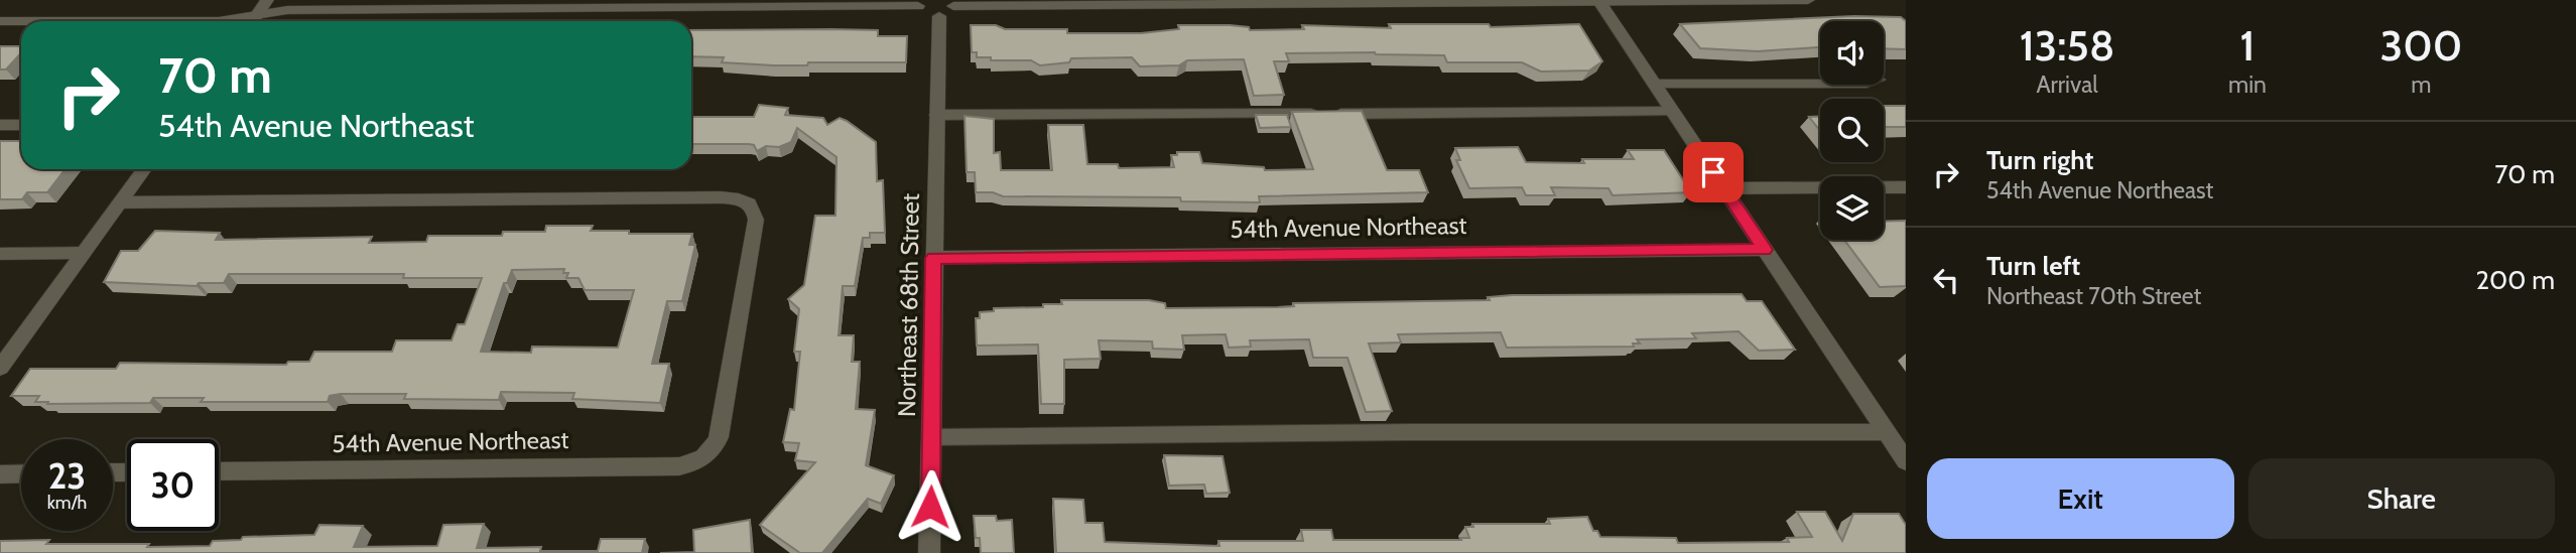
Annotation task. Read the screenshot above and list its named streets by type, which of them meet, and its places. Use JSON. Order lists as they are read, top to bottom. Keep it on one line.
{"streets":{"street":["54th Avenue Northeast","Northeast 68th Street"]},"crossings":[["54th Avenue Northeast","Northeast 68th Street"]],"page":{"eta":["13:58","Arrival","1","min","300","m"],"turn":["70 m","54th Avenue Northeast"],"list":[{"name":"Turn right","note":"54th Avenue Northeast","value":"70 m"},{"name":"Turn left","note":"Northeast 70th Street","value":"200 m"}],"speed":"23 km/h","limit":"30","buttons":["Exit","Share"]}}
